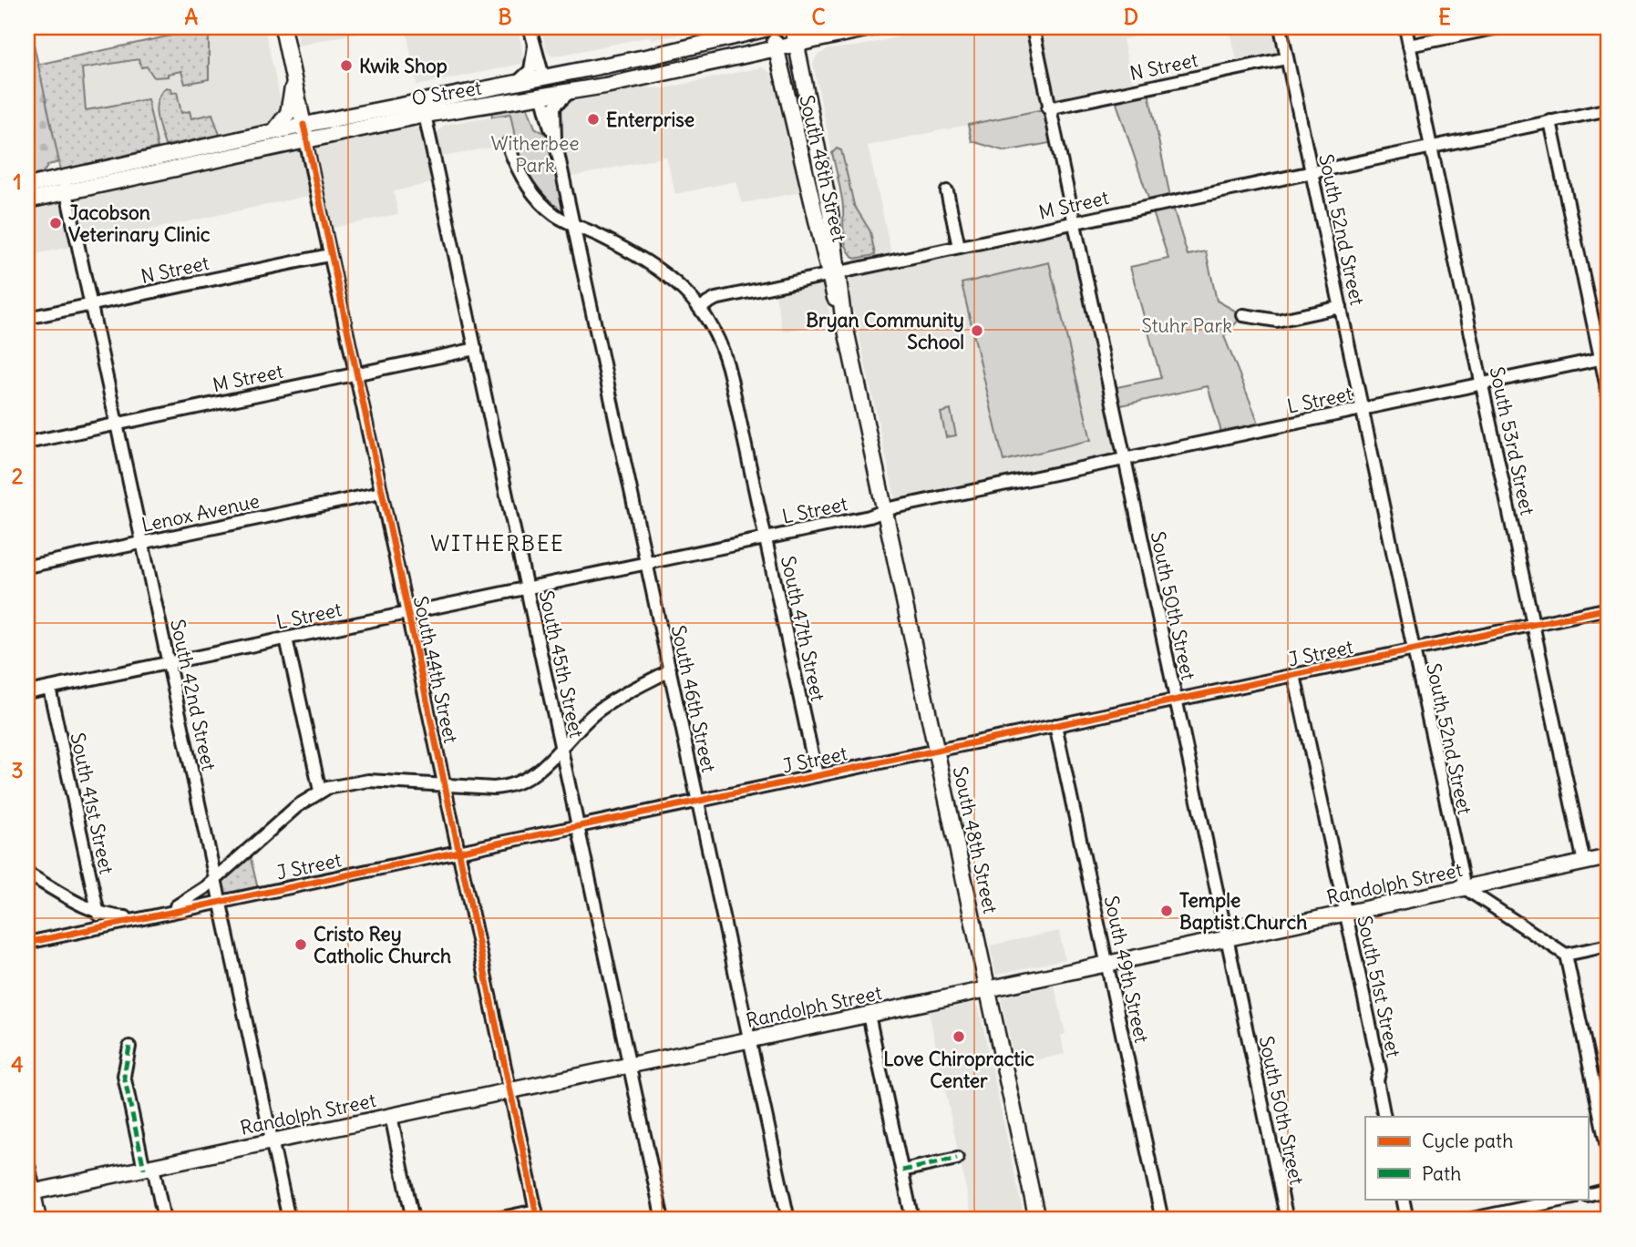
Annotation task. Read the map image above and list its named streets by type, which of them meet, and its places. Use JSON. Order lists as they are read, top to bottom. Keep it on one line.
{"streets":{"main road":["O Street","South 48th Street","Randolph Street"],"street":["N Street","M Street","South 52nd Street","L Street","South 53rd Street","Lenox Avenue","South 50th Street","South 47th Street","J Street","South 45th Street","South 44th Street","South 42nd Street","South 46th Street","South 41st Street","South 49th Street","South 51st Street"]},"crossings":[["N Street","South 52nd Street"],["N Street","South 50th Street"],["N Street","South 44th Street"],["N Street","South 42nd Street"],["O Street","South 48th Street"],["O Street","South 45th Street"],["O Street","South 44th Street"],["O Street","South 42nd Street"],["O Street","South 46th Street"],["South 48th Street","M Street"],["South 48th Street","L Street"],["South 48th Street","J Street"],["South 48th Street","Randolph Street"],["M Street","South 52nd Street"],["M Street","South 53rd Street"],["M Street","South 50th Street"],["M Street","South 47th Street"],["M Street","South 45th Street"],["M Street","South 44th Street"],["M Street","South 42nd Street"],["South 52nd Street","L Street"],["South 52nd Street","J Street"],["South 52nd Street","Randolph Street"],["L Street","South 53rd Street"],["L Street","South 50th Street"],["L Street","South 47th Street"],["L Street","South 45th Street"],["L Street","South 44th Street"],["L Street","South 42nd Street"],["L Street","South 46th Street"],["L Street","South 41st Street"],["South 53rd Street","J Street"],["South 53rd Street","Randolph Street"],["Lenox Avenue","South 44th Street"],["Lenox Avenue","South 42nd Street"],["South 50th Street","J Street"],["South 50th Street","Randolph Street"],["South 47th Street","J Street"],["J Street","South 45th Street"],["J Street","South 44th Street"],["J Street","South 42nd Street"],["J Street","South 46th Street"],["J Street","South 41st Street"],["J Street","South 49th Street"],["J Street","South 51st Street"],["South 45th Street","Randolph Street"],["South 44th Street","Randolph Street"],["South 42nd Street","Randolph Street"],["South 46th Street","Randolph Street"],["Randolph Street","South 49th Street"],["Randolph Street","South 51st Street"]],"districts":["WITHERBEE"],"parks":["Witherbee Park","Stuhr Park"],"places":["Kwik Shop","Enterprise","Jacobson Veterinary Clinic","Bryan Community School","Temple Baptist Church","Cristo Rey Catholic Church","Love Chiropractic Center"],"legend":["Cycle path","Path"],"grid":{"columns":["A","B","C","D","E"],"rows":["1","2","3","4"]}}
